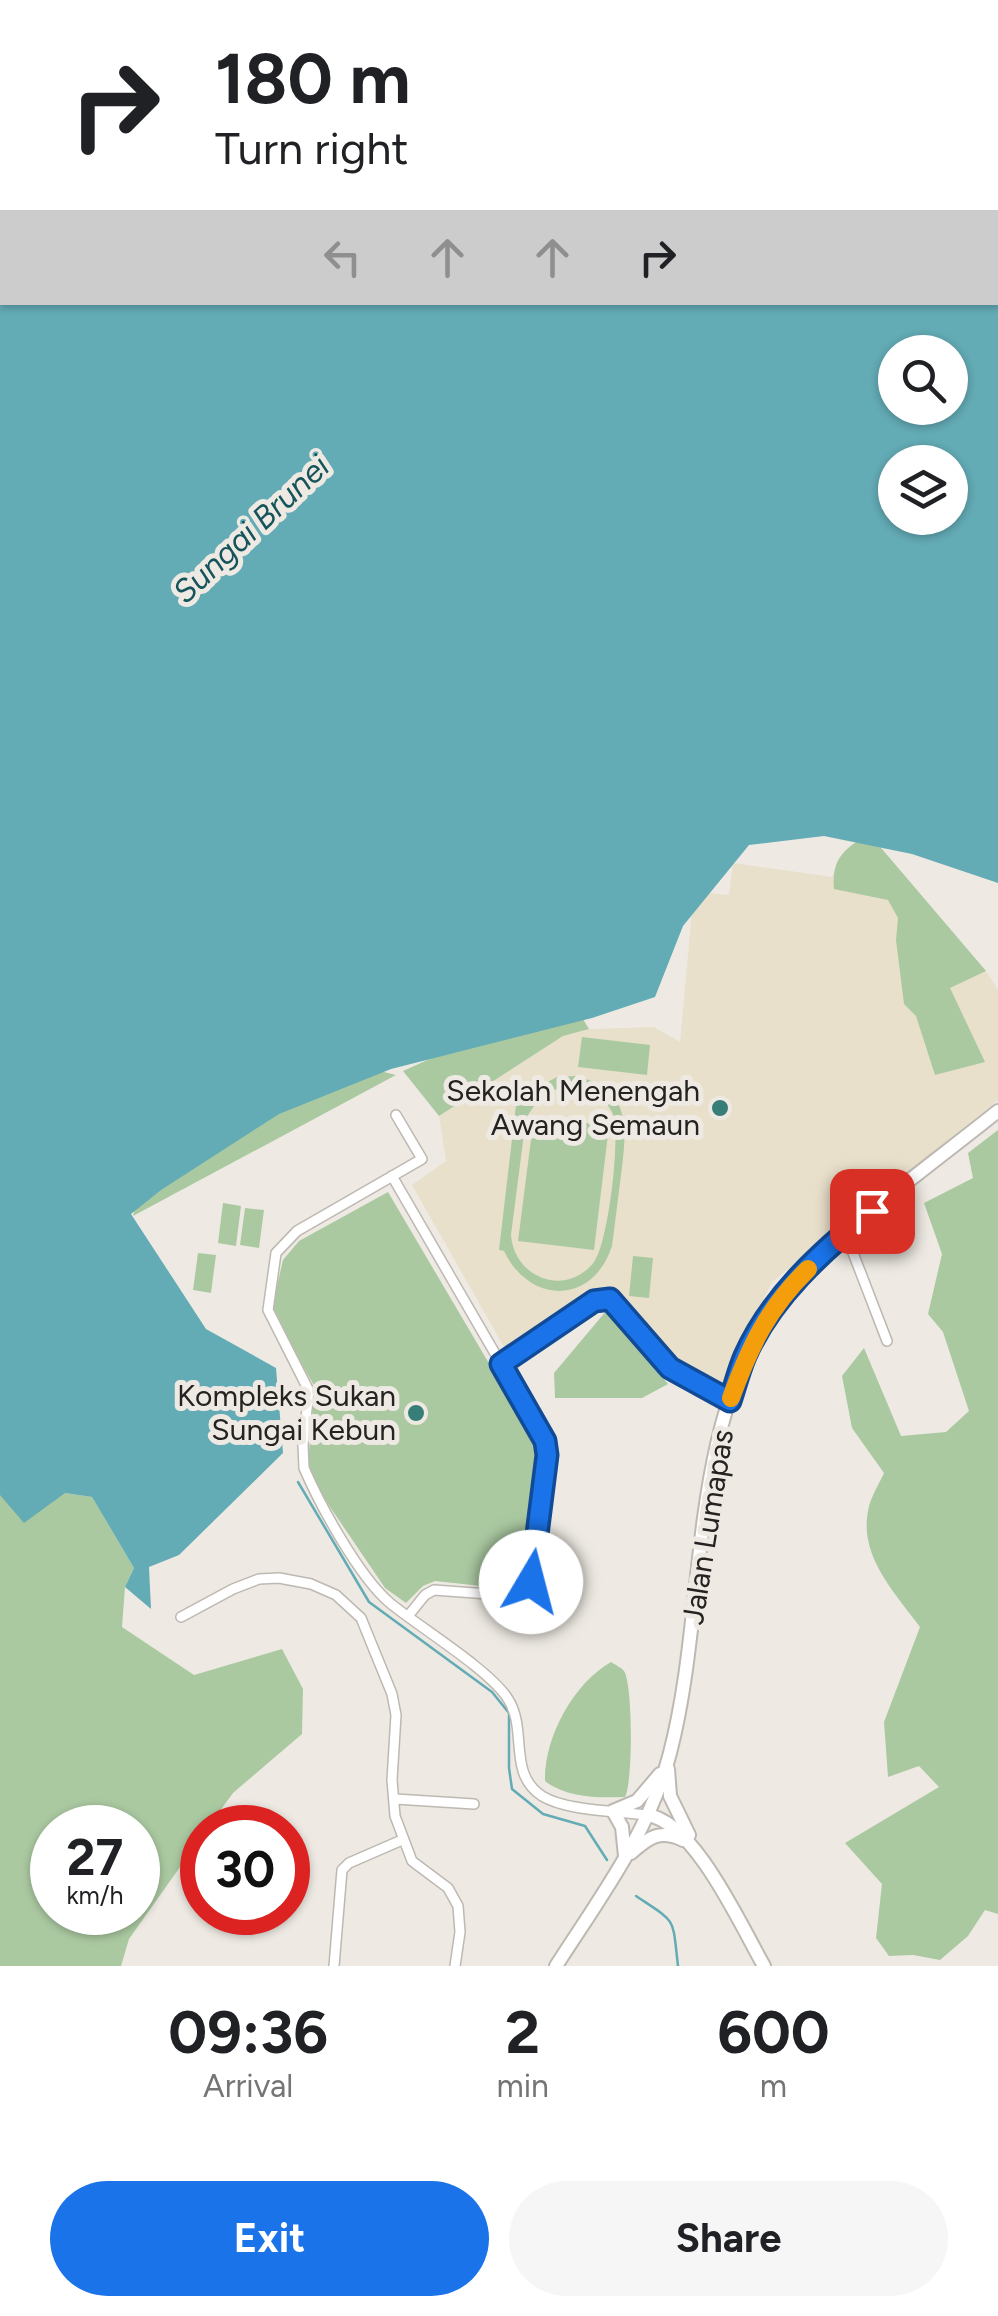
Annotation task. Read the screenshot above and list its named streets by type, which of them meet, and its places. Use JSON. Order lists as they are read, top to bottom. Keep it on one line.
{"streets":{"main road":["Jalan Lumapas"]},"water":["Sungai Brunei"],"places":["Sekolah Menengah Awang Semaun","Kompleks Sukan Sungai Kebun"],"page":{"turn":["180 m","Turn right"],"speed":"27 km/h","limit":"30","eta":["09:36","Arrival","2","min","600","m"],"buttons":["Exit","Share"]}}
